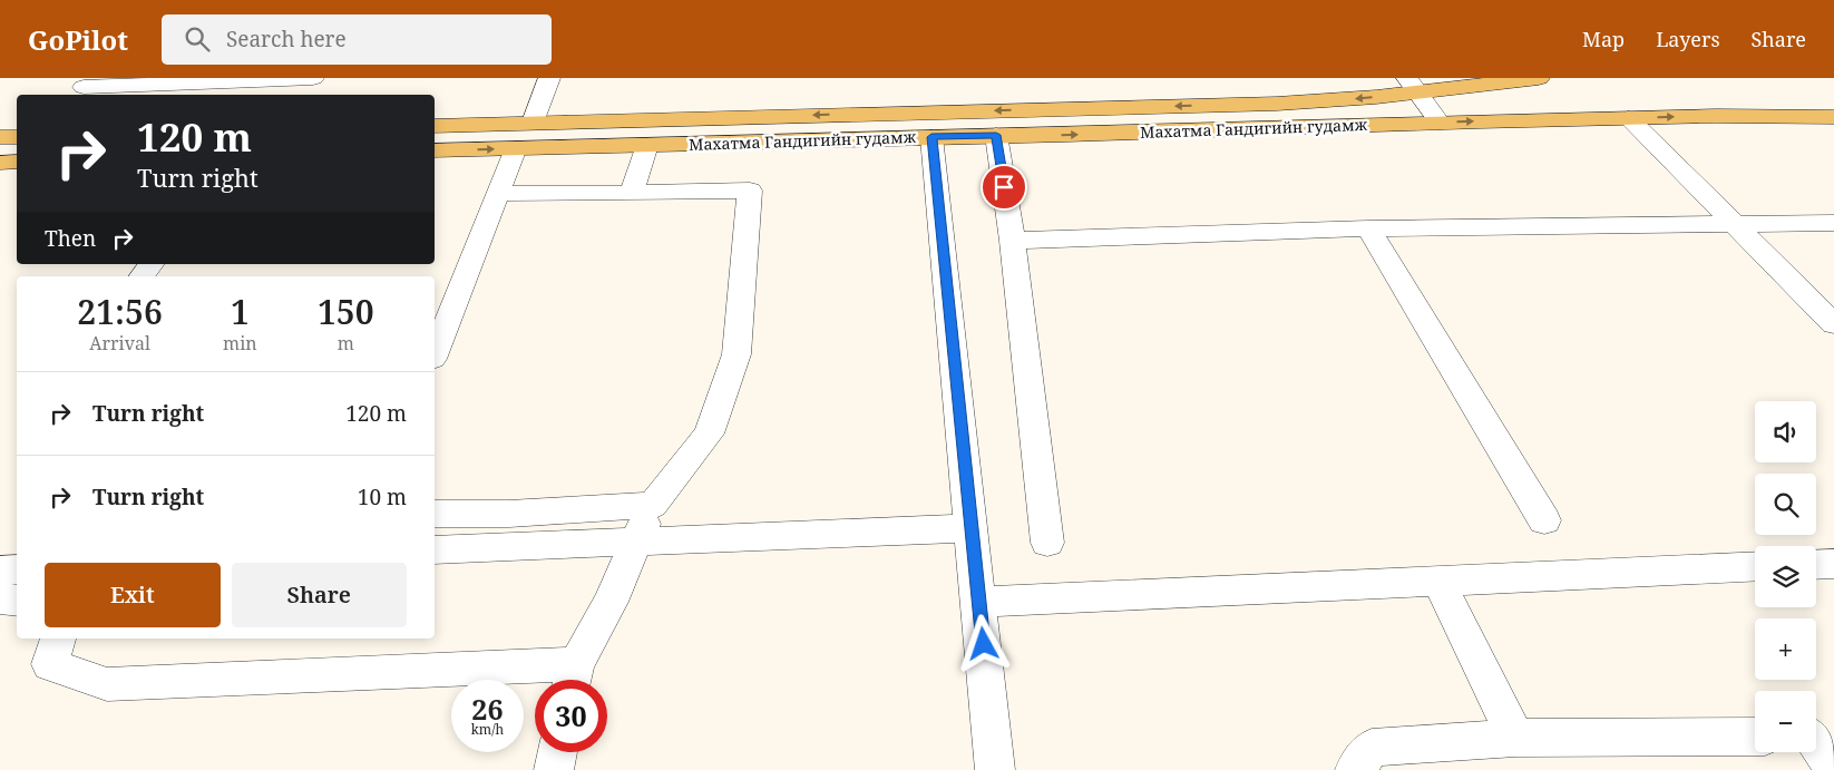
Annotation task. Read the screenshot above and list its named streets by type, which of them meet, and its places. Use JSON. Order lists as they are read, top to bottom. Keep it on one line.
{"streets":{"main road":["Махатма Гандигийн гудамж"]},"page":{"header":"GoPilot","search":"Search here","nav":["Map","Layers","Share"],"turn":["120 m","Turn right"],"then":"Then","eta":["21:56","Arrival","1","min","150","m"],"list":[{"name":"Turn right","value":"120 m"},{"name":"Turn right","value":"10 m"}],"map_buttons":["+","−"],"buttons":["Exit","Share"],"speed":"26 km/h","limit":"30"}}
